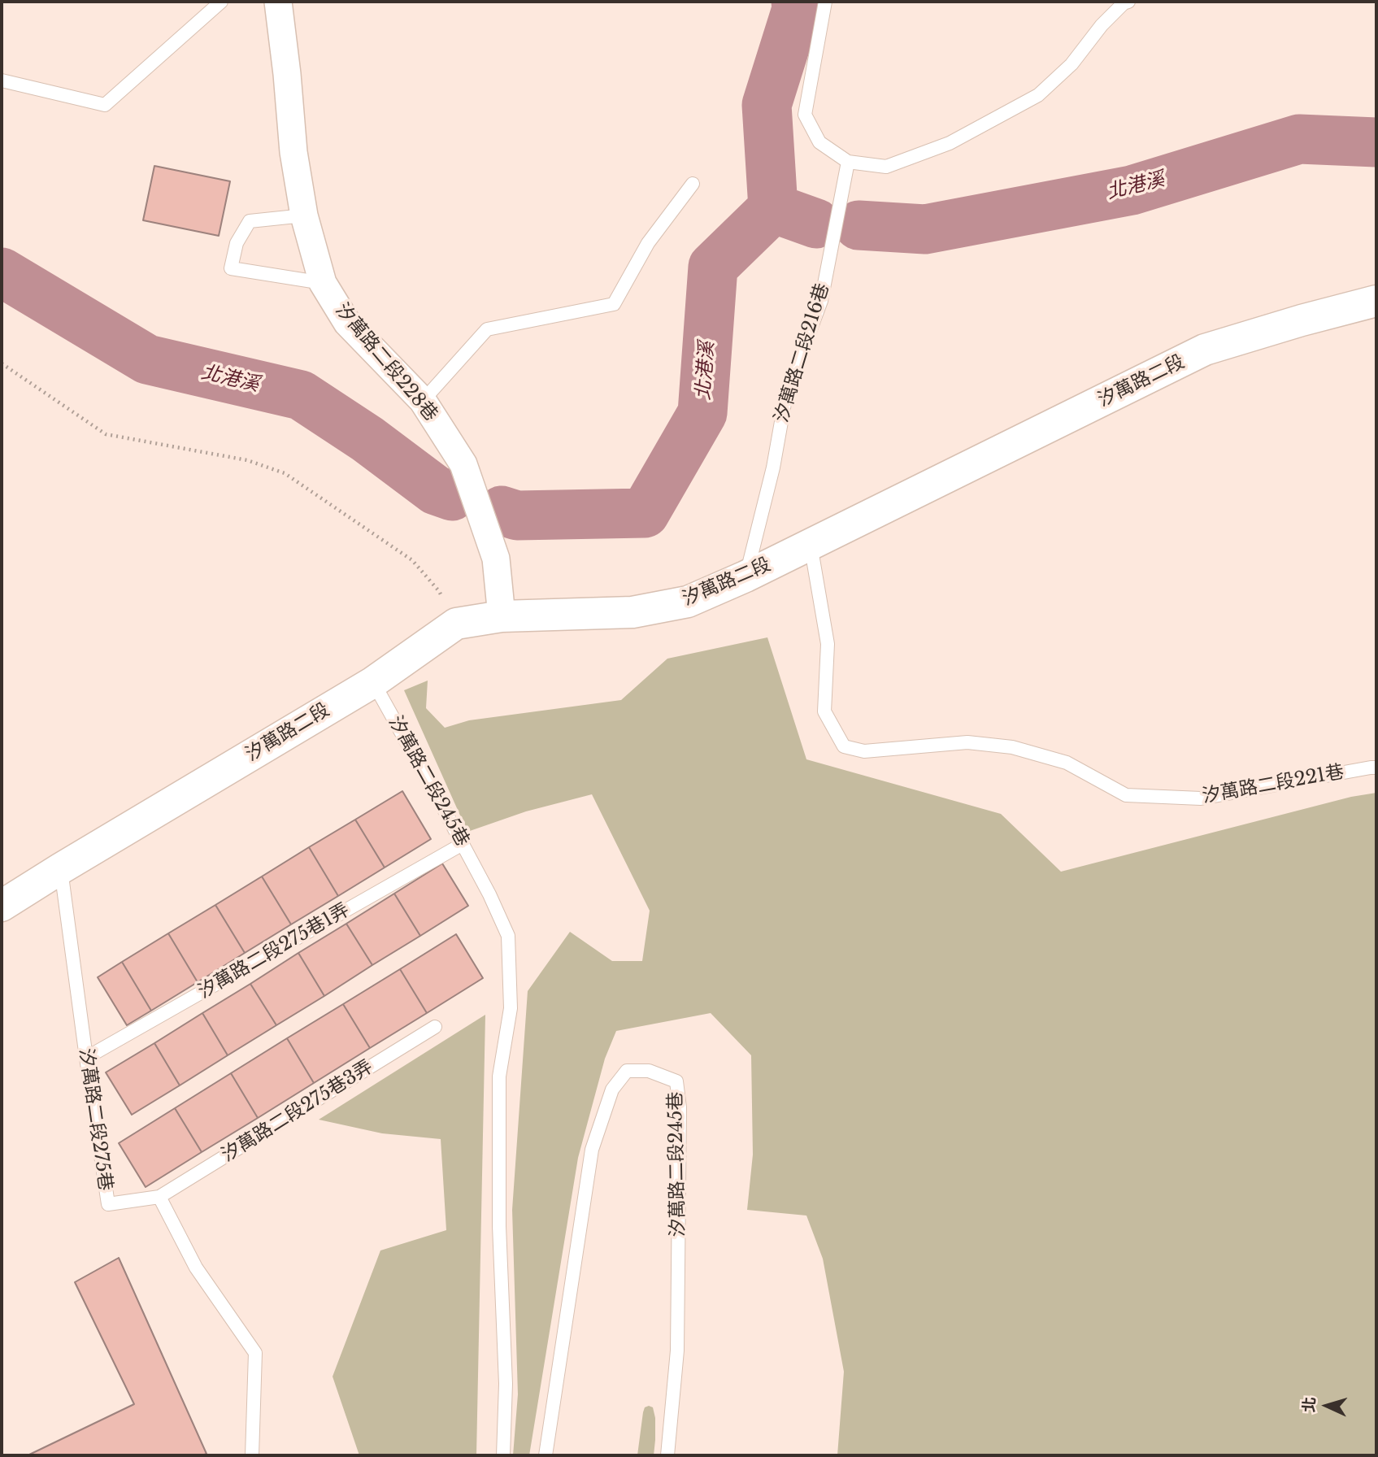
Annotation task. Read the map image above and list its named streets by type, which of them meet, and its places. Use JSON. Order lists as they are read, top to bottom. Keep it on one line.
{"streets":{"street":["汐萬路二段228巷","汐萬路二段"],"lane":["汐萬路二段216巷","汐萬路二段245巷","汐萬路二段221巷","汐萬路二段275巷1弄","汐萬路二段275巷3弄","汐萬路二段275巷"]},"crossings":[["汐萬路二段216巷","汐萬路二段"],["汐萬路二段228巷","汐萬路二段"],["汐萬路二段","汐萬路二段245巷"],["汐萬路二段","汐萬路二段221巷"],["汐萬路二段","汐萬路二段275巷"],["汐萬路二段245巷","汐萬路二段275巷1弄"],["汐萬路二段275巷1弄","汐萬路二段275巷"],["汐萬路二段275巷3弄","汐萬路二段275巷"]],"water":["北港溪"],"north":"left"}
